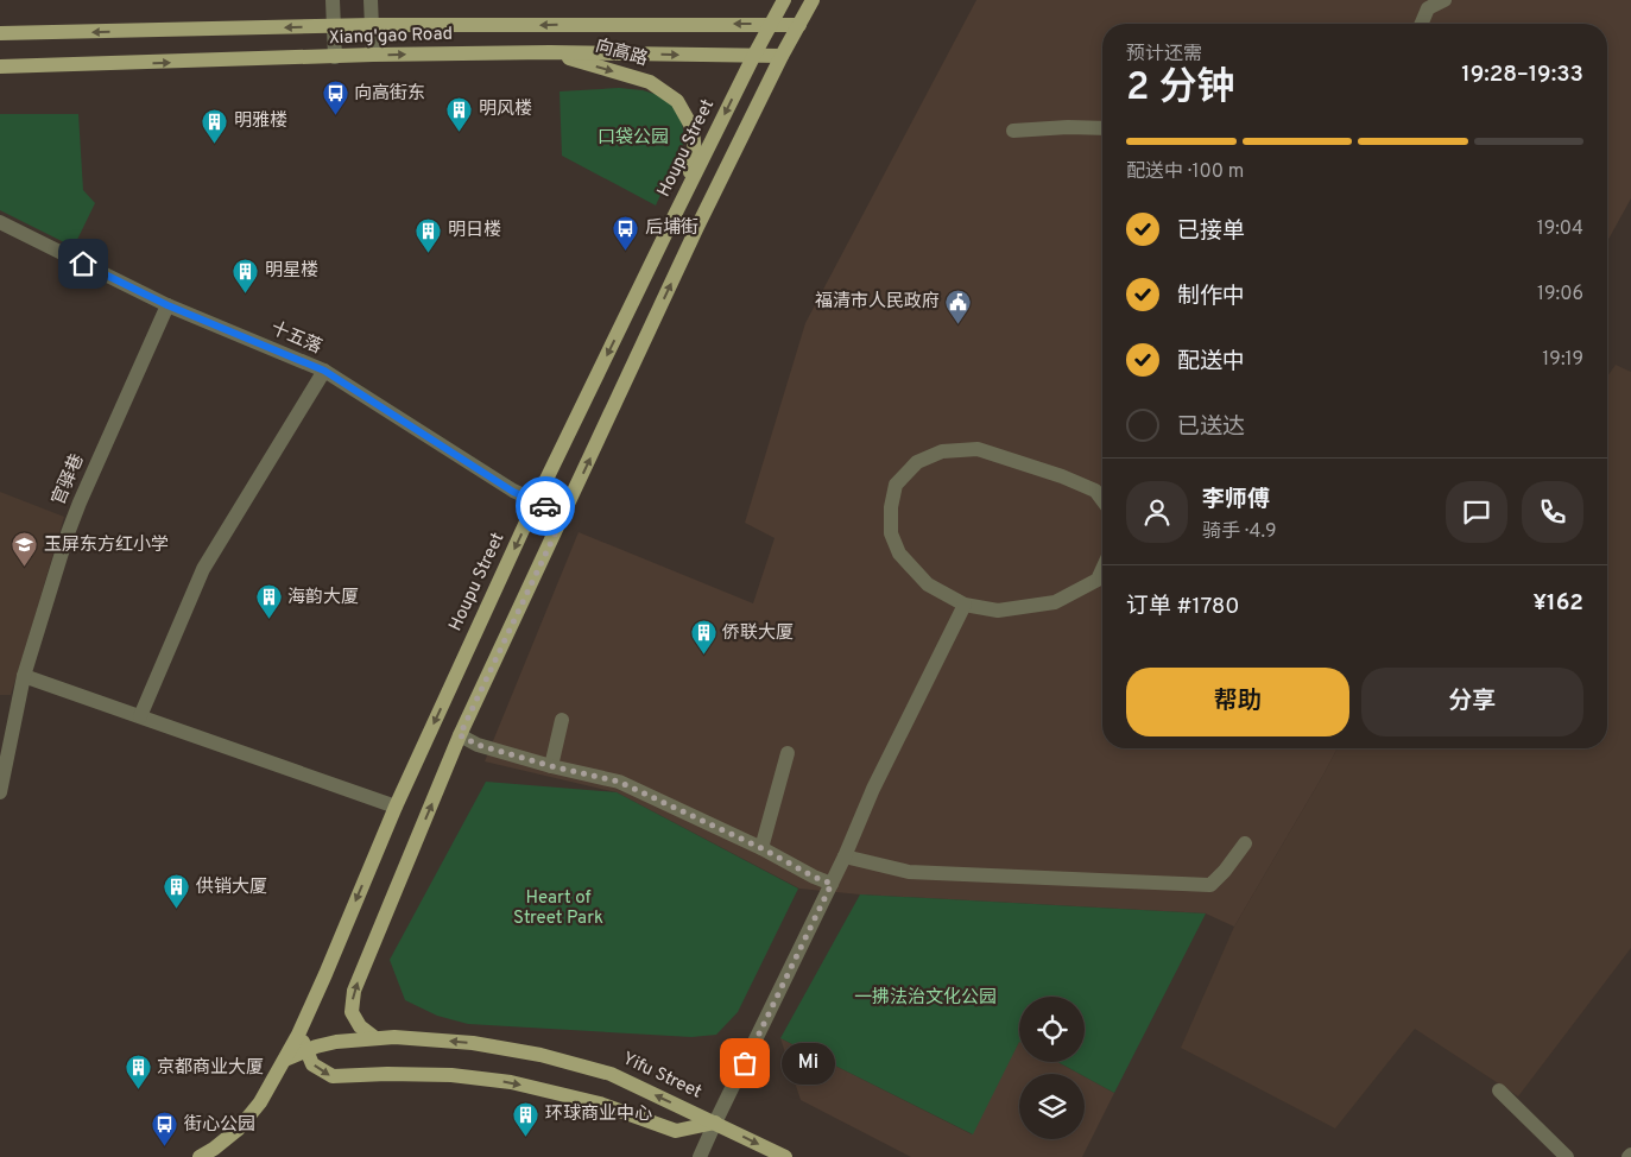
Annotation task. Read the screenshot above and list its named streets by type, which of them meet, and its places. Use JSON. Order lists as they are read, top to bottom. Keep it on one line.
{"streets":{"main road":["Xiang'gao Road","向高路","Houpu Street","Yifu Street"],"street":["十五落","官驿巷"]},"crossings":[["Xiang'gao Road","向高路"],["Xiang'gao Road","Houpu Street"],["向高路","Houpu Street"],["Houpu Street","十五落"],["Houpu Street","Yifu Street"],["十五落","官驿巷"]],"one_way":["向高路"],"parks":["口袋公园","Heart of Street Park","一拂法治文化公园"],"places":{"bus stop":["向高街东","后埔街","街心公园"],"building":["明风楼","明雅楼","明日楼","明星楼","海韵大厦","侨联大厦","供销大厦","京都商业大厦","环球商业中心"],"public building":["福清市人民政府"],"school or university":["玉屏东方红小学"],"other":["Mi"]},"page":{"heading":["2 分钟","预计还需","19:28–19:33"],"panel":["李师傅","骑手 · 4.9","订单 #1780","¥162"],"bar":"配送中 · 100 m","list":[["已接单","19:04"],["制作中","19:06"],["配送中","19:19"],"已送达"],"buttons":["帮助","分享"],"bubble":"Mi"}}
